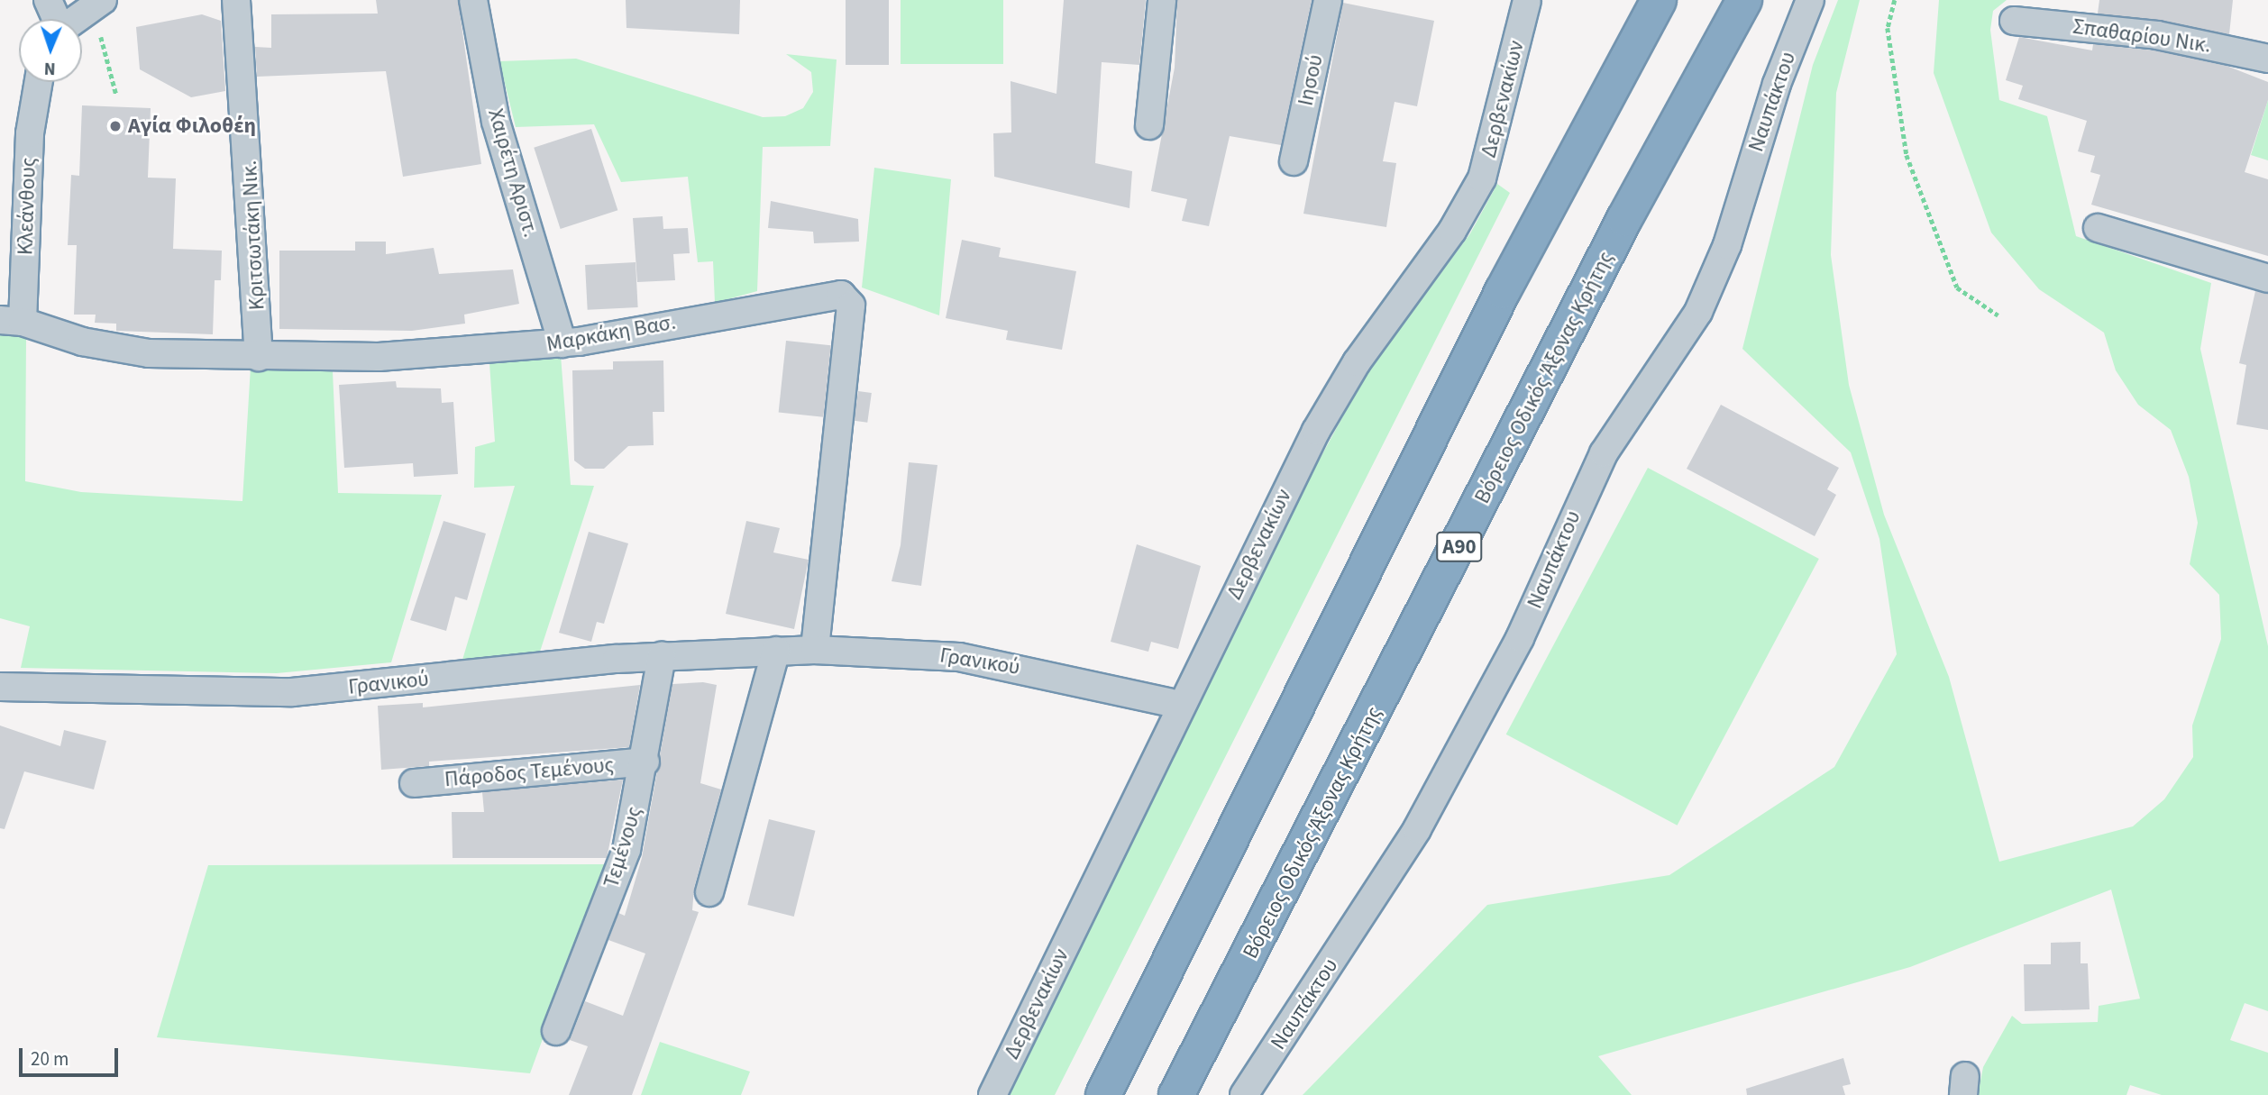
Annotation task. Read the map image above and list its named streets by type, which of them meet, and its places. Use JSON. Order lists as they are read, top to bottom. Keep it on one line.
{"streets":{"highway":["Βόρειος Οδικός Άξονας Κρήτης","Α90"],"street":["Σπαθαρίου Νικ.","Ιησού","Δερβενακίων","Ναυπάκτου","Χαιρέτη Αριστ.","Κλεάνθους","Κριτσωτάκη Νικ.","Μαρκάκη Βασ.","Γρανικού","Πάροδος Τεμένους","Τεμένους"]},"crossings":[["Δερβενακίων","Γρανικού"],["Χαιρέτη Αριστ.","Μαρκάκη Βασ."],["Κλεάνθους","Μαρκάκη Βασ."],["Κριτσωτάκη Νικ.","Μαρκάκη Βασ."],["Μαρκάκη Βασ.","Γρανικού"],["Γρανικού","Τεμένους"],["Πάροδος Τεμένους","Τεμένους"]],"places":["Αγία Φιλοθέη"],"scale_bar":"20 m","north":"bottom"}
